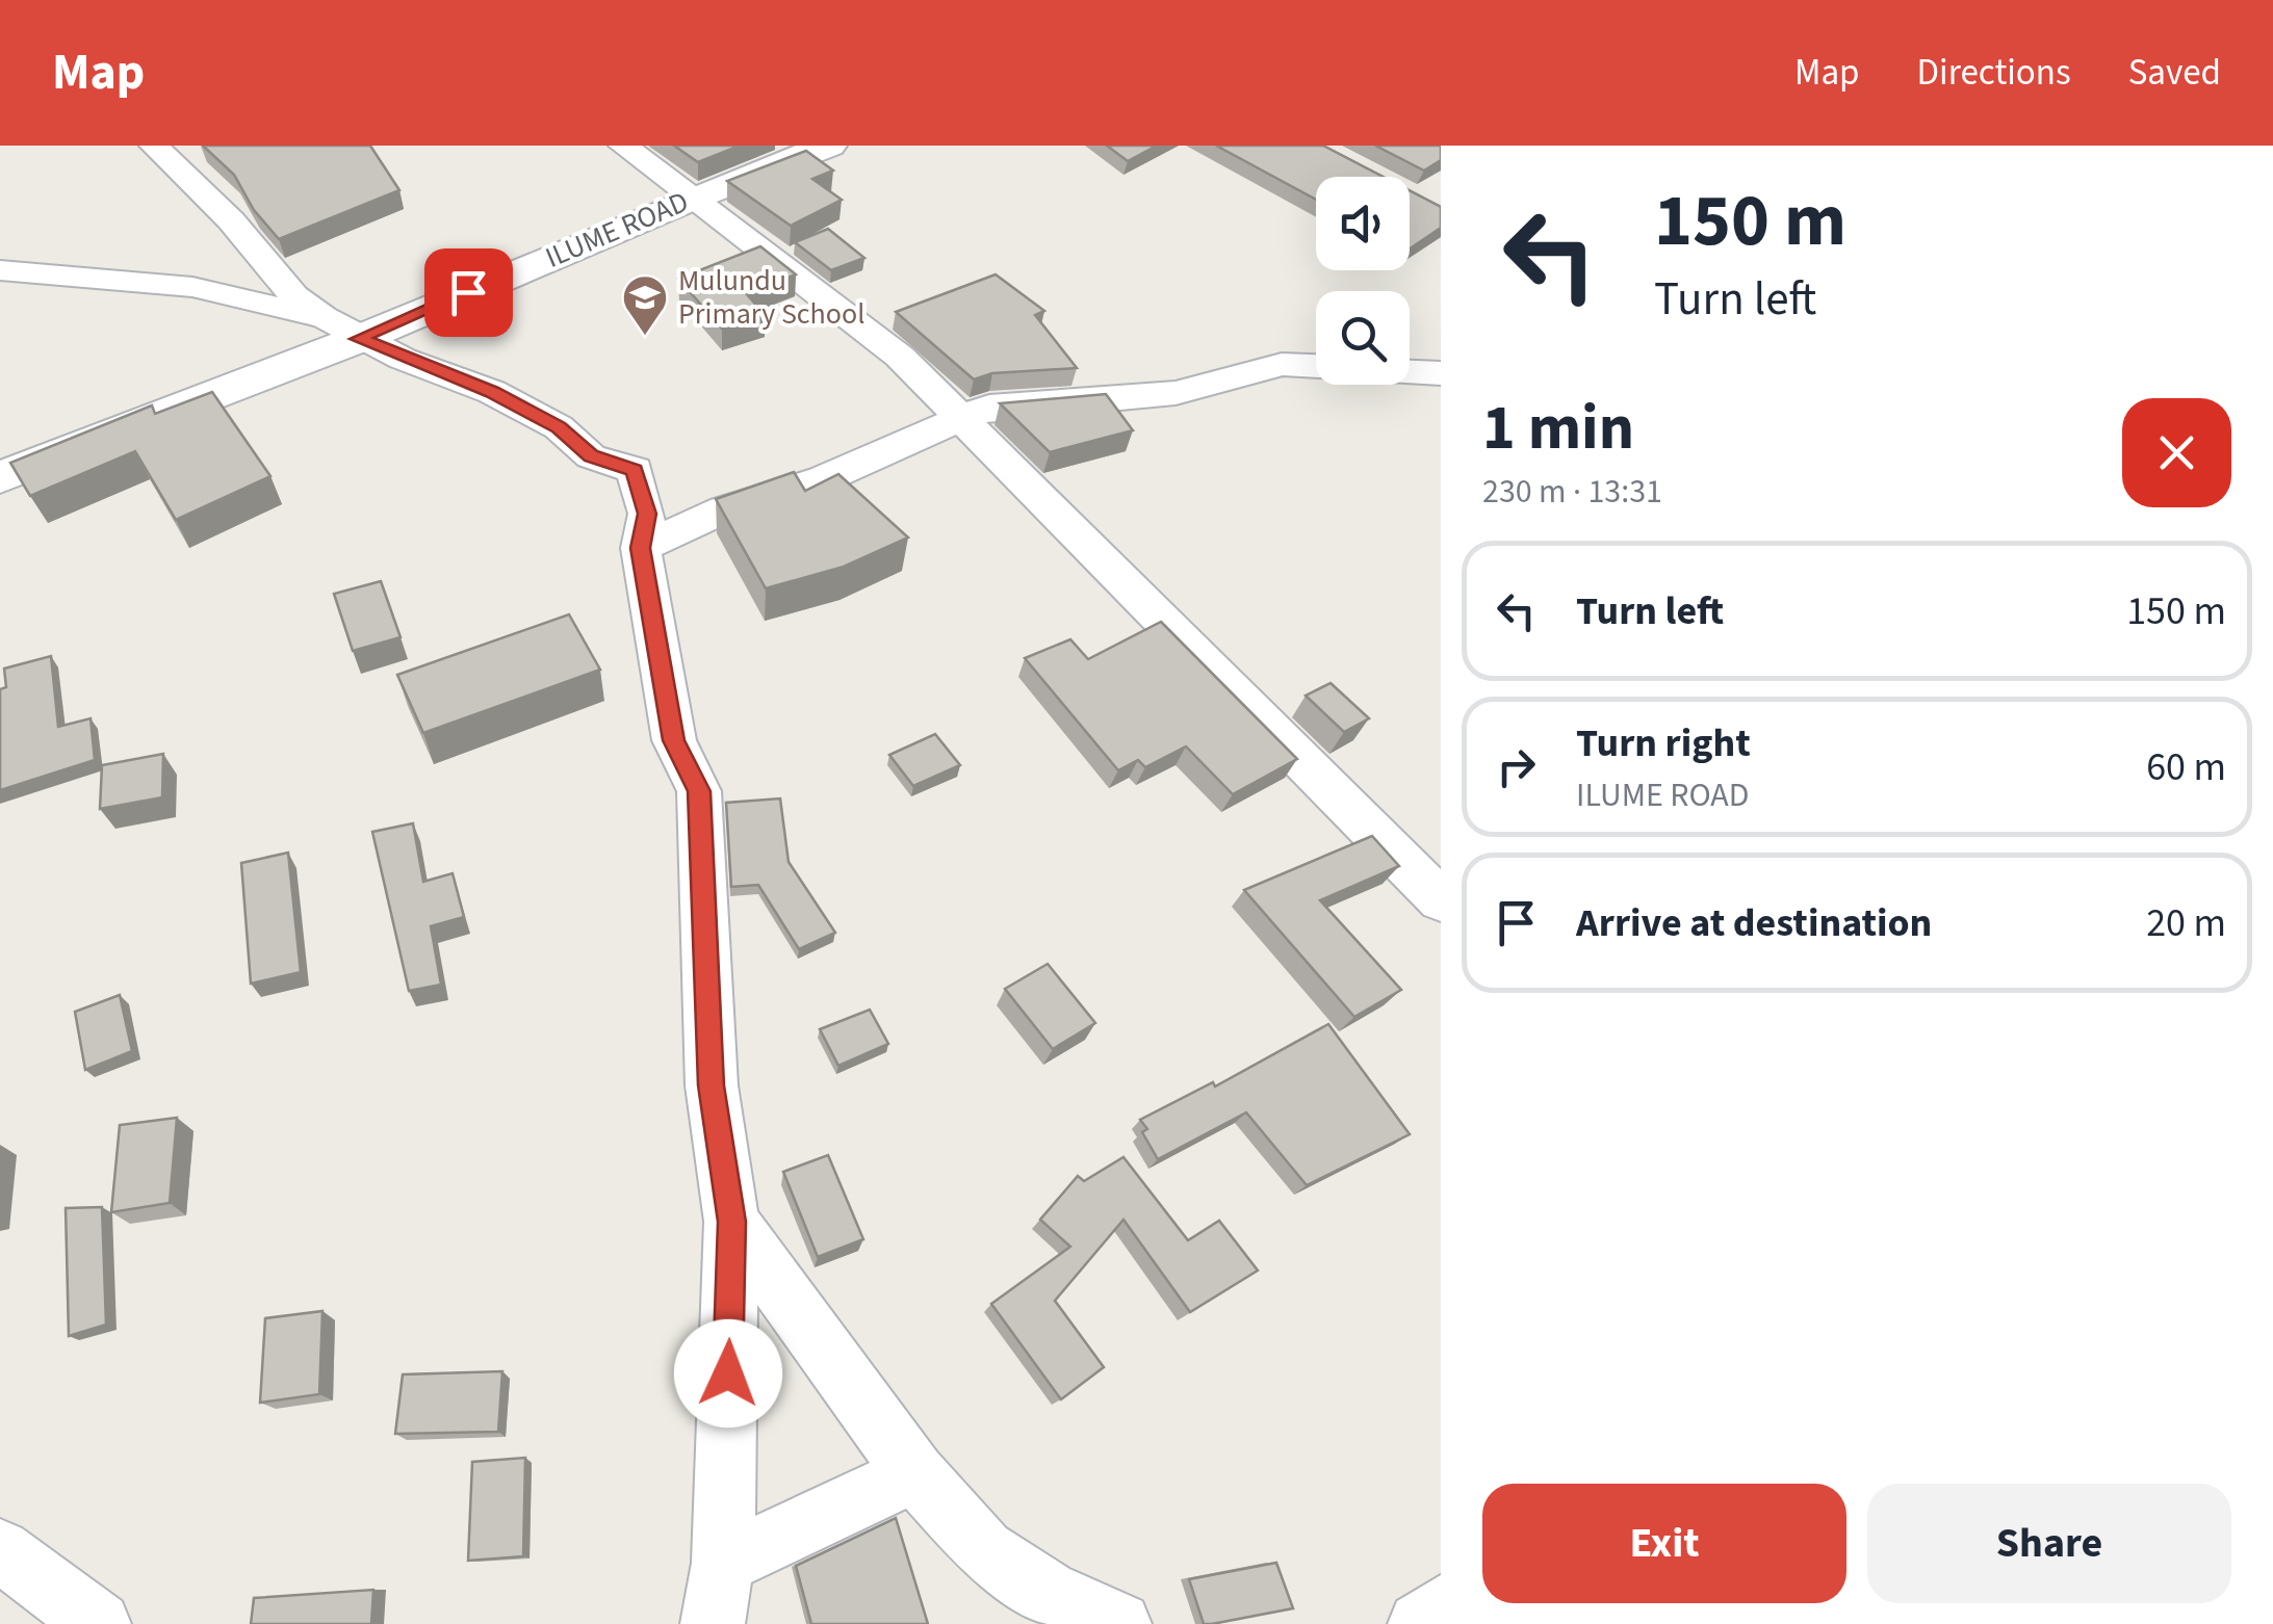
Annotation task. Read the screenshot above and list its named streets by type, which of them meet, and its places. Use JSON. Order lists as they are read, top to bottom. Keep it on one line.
{"streets":{"street":["ILUME ROAD"]},"places":{"school or university":["Mulundu Primary School"]},"page":{"header":"Map","nav":["Map","Directions","Saved"],"turn":["150 m","Turn left"],"heading":["1 min","230 m · 13:31"],"list":[{"name":"Turn left","value":"150 m"},{"name":"Turn right","note":"ILUME ROAD","value":"60 m"},{"name":"Arrive at destination","value":"20 m"}],"buttons":["Exit","Share"]}}
